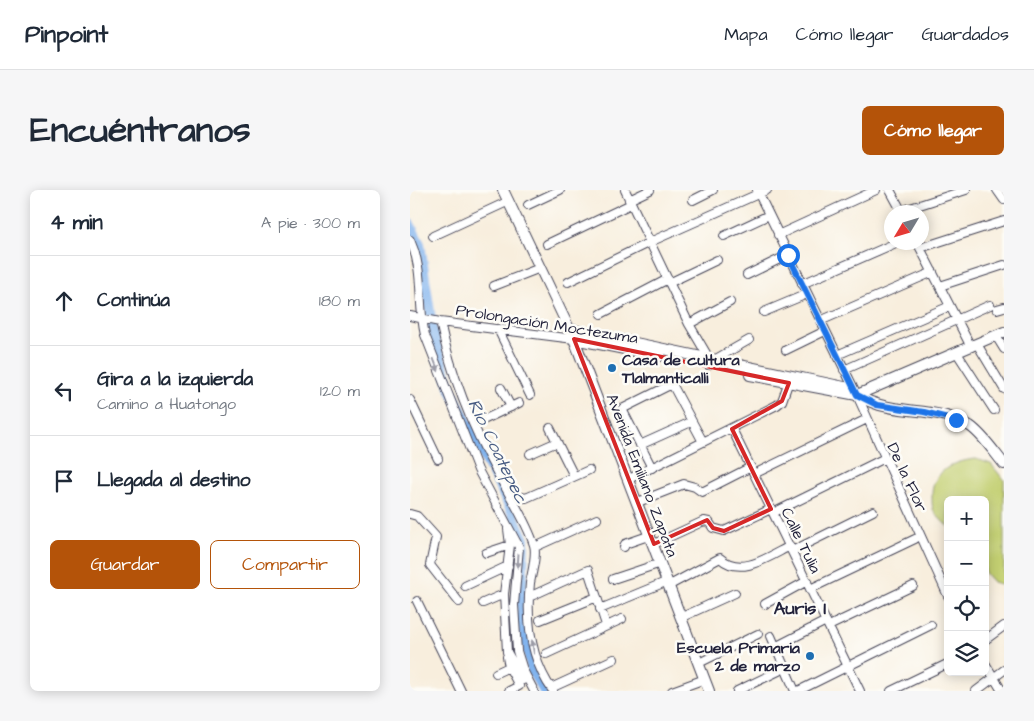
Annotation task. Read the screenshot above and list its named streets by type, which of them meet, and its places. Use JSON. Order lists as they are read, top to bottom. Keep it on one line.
{"streets":{"main road":["Prolongación Moctezuma","Avenida Emiliano Zapata"],"street":["De la Flor","Calle Tulia"]},"crossings":[["Prolongación Moctezuma","Avenida Emiliano Zapata"],["Prolongación Moctezuma","De la Flor"]],"districts":["Auris I"],"water":["Rio Coatepec"],"places":["Casa de cultura Tlalmanticalli","Escuela Primaria 2 de marzo"],"north":"bottom left","page":{"header":"Pinpoint","nav":["Mapa","Cómo llegar","Guardados"],"title":"Encuéntranos","buttons":["Cómo llegar",["Guardar","Compartir"]],"heading":["4 min","A pie · 300 m"],"list":[["Continúa","180 m"],["Gira a la izquierda","Camino a Huatongo","120 m"],"Llegada al destino"],"map_buttons":["+","−"]}}
